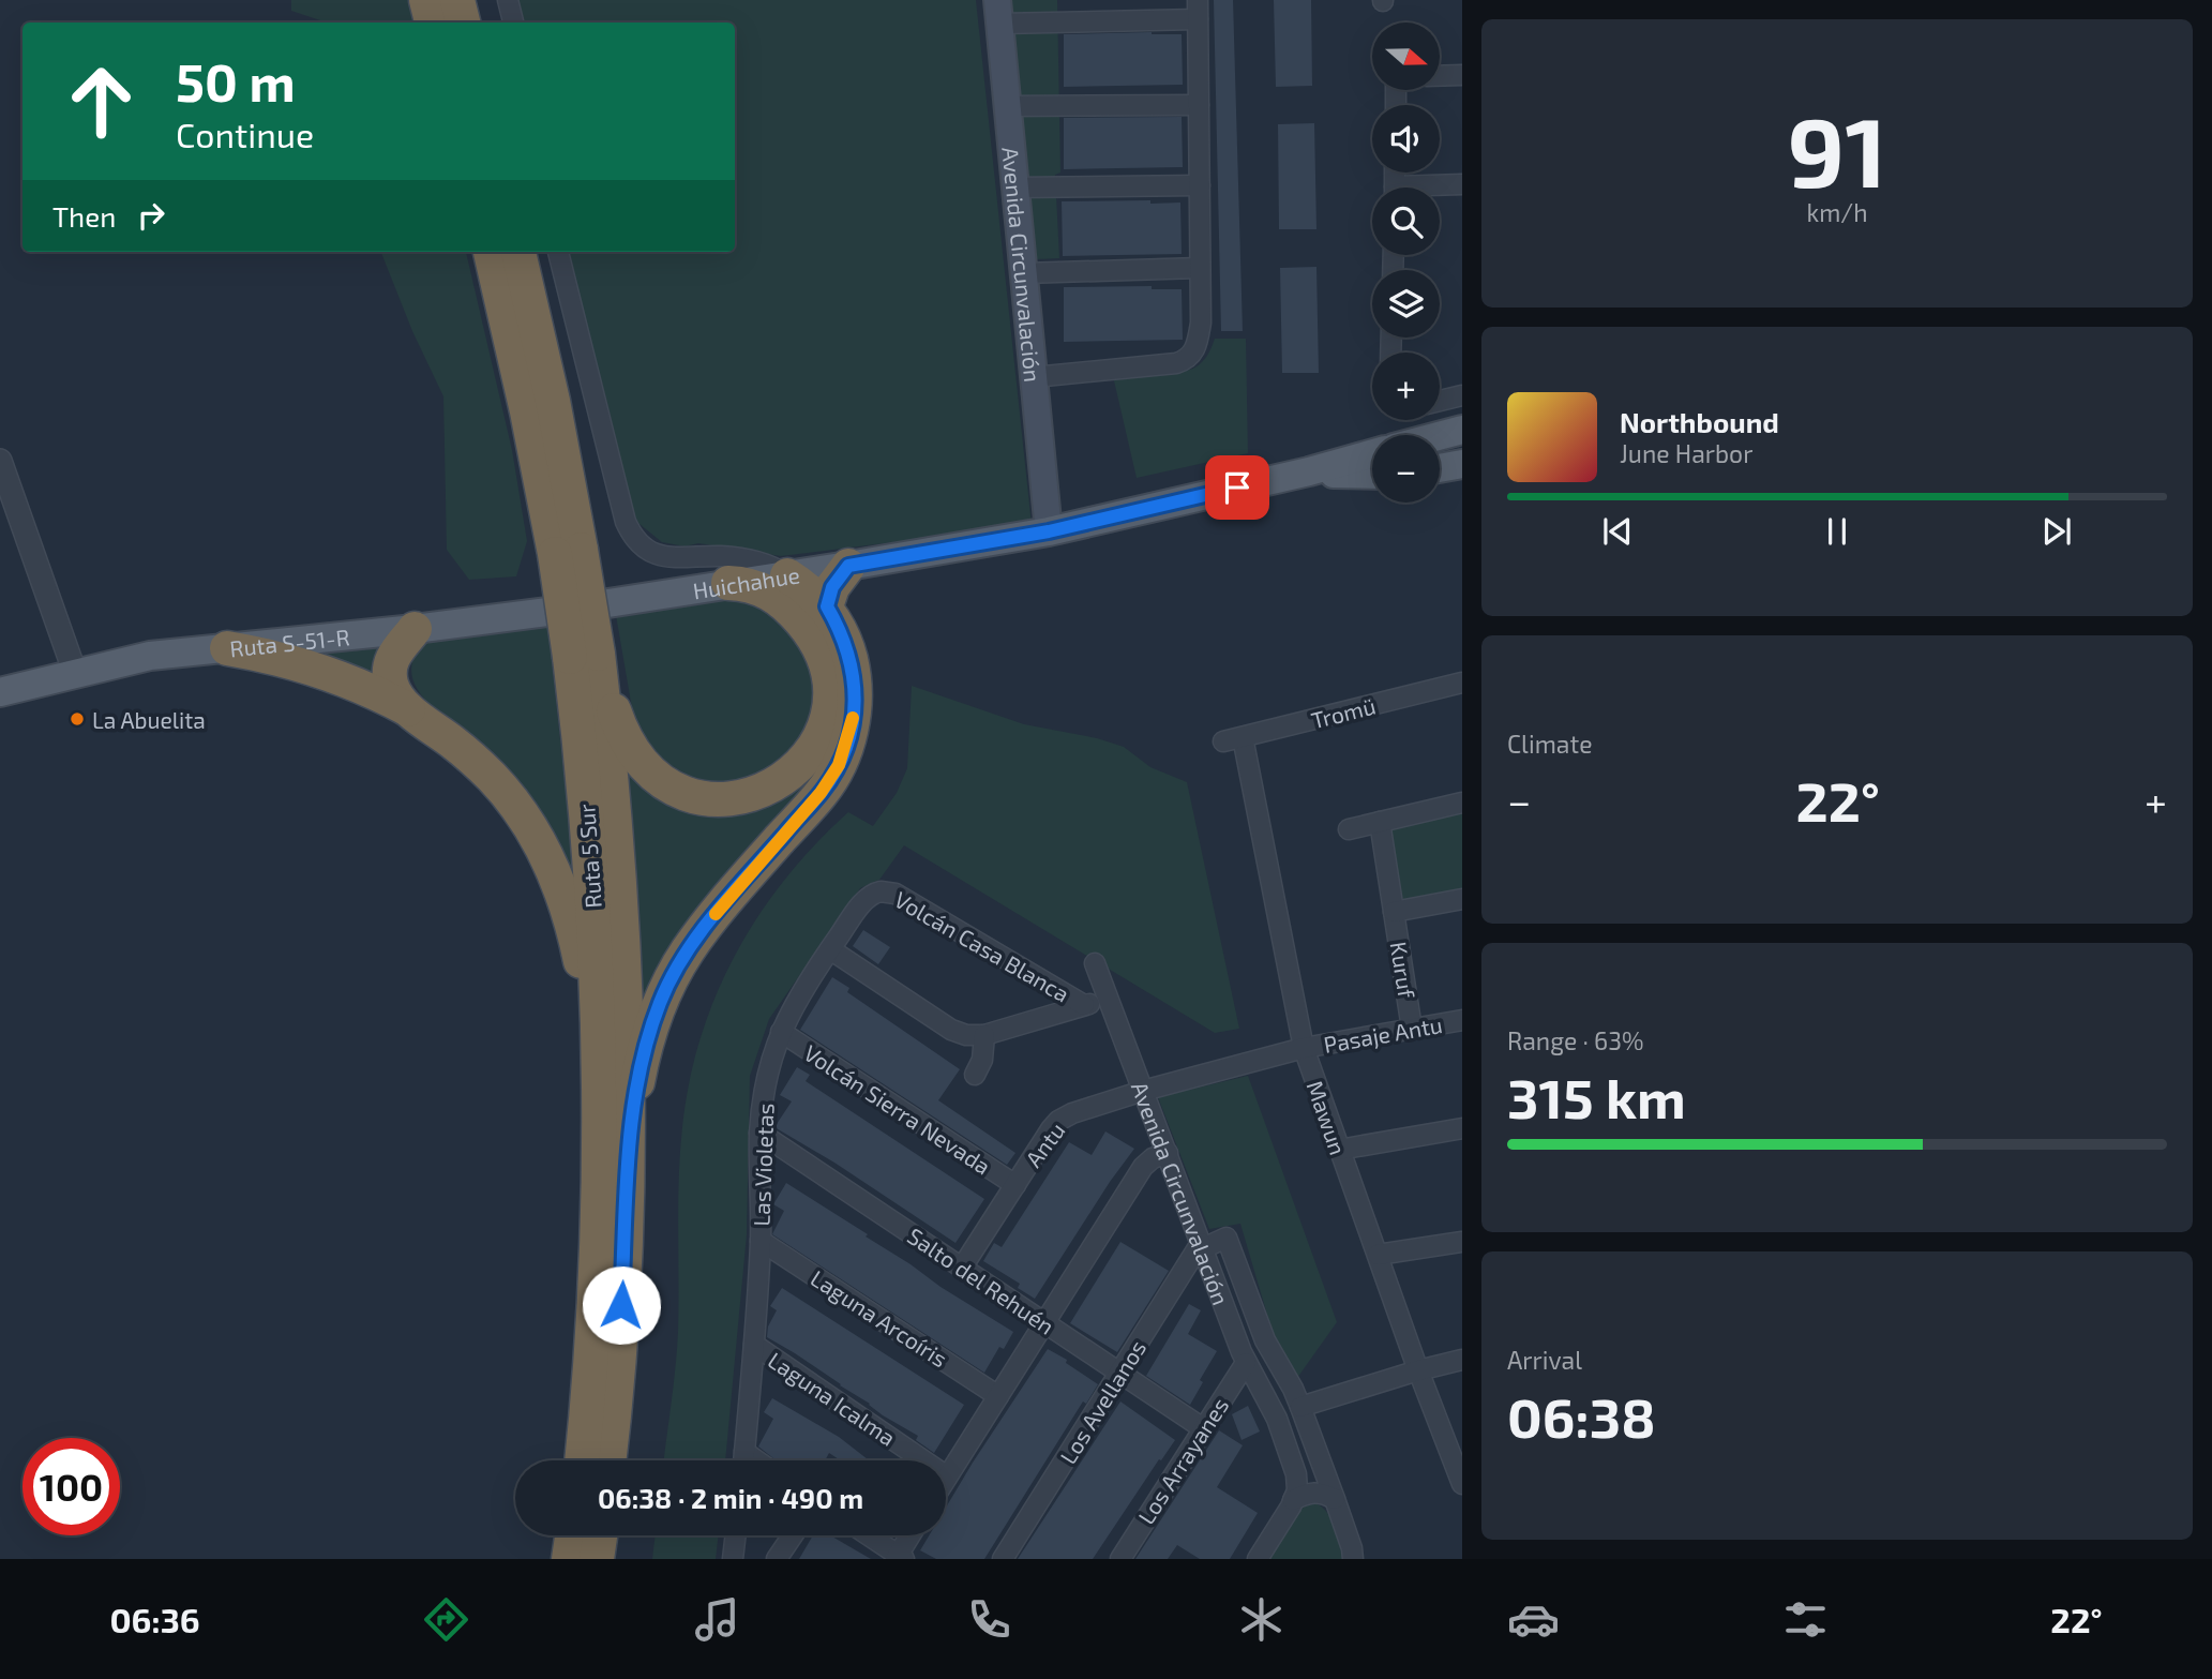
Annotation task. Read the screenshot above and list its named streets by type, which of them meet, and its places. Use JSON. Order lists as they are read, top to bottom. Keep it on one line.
{"streets":{"highway":["Ruta 5 Sur"],"main road":["Avenida Circunvalación","Huichahue","Ruta S-51-R"],"street":["Tromü","Volcán Casa Blanca","Kuruf","Pasaje Antu","Volcán Sierra Nevada","Mawun","Antu","Las Violetas","Salto del Rehuén","Laguna Arcoíris","Laguna Icalma","Los Avellanos","Los Arrayanes"]},"crossings":[["Avenida Circunvalación","Huichahue"],["Avenida Circunvalación","Antu"],["Avenida Circunvalación","Los Avellanos"],["Avenida Circunvalación","Los Arrayanes"],["Huichahue","Ruta S-51-R"],["Tromü","Mawun"],["Volcán Casa Blanca","Las Violetas"],["Kuruf","Pasaje Antu"],["Pasaje Antu","Mawun"],["Pasaje Antu","Antu"],["Volcán Sierra Nevada","Antu"],["Volcán Sierra Nevada","Las Violetas"],["Mawun","Antu"],["Antu","Salto del Rehuén"],["Las Violetas","Salto del Rehuén"],["Las Violetas","Laguna Arcoíris"],["Las Violetas","Laguna Icalma"],["Salto del Rehuén","Los Avellanos"],["Salto del Rehuén","Los Arrayanes"]],"places":["La Abuelita"],"north":"right","page":{"tile":[["91","km/h"],"Climate",["Range · 63%","315 km"],["Arrival","06:38"]],"map_buttons":["+","−"],"turn":["50 m","Continue"],"then":"Then","song":["Northbound","June Harbor"],"heat":["−","22°","+"],"limit":"100","trip":"06:38 · 2 min · 490 m","tabs":["06:36","22°"]}}
